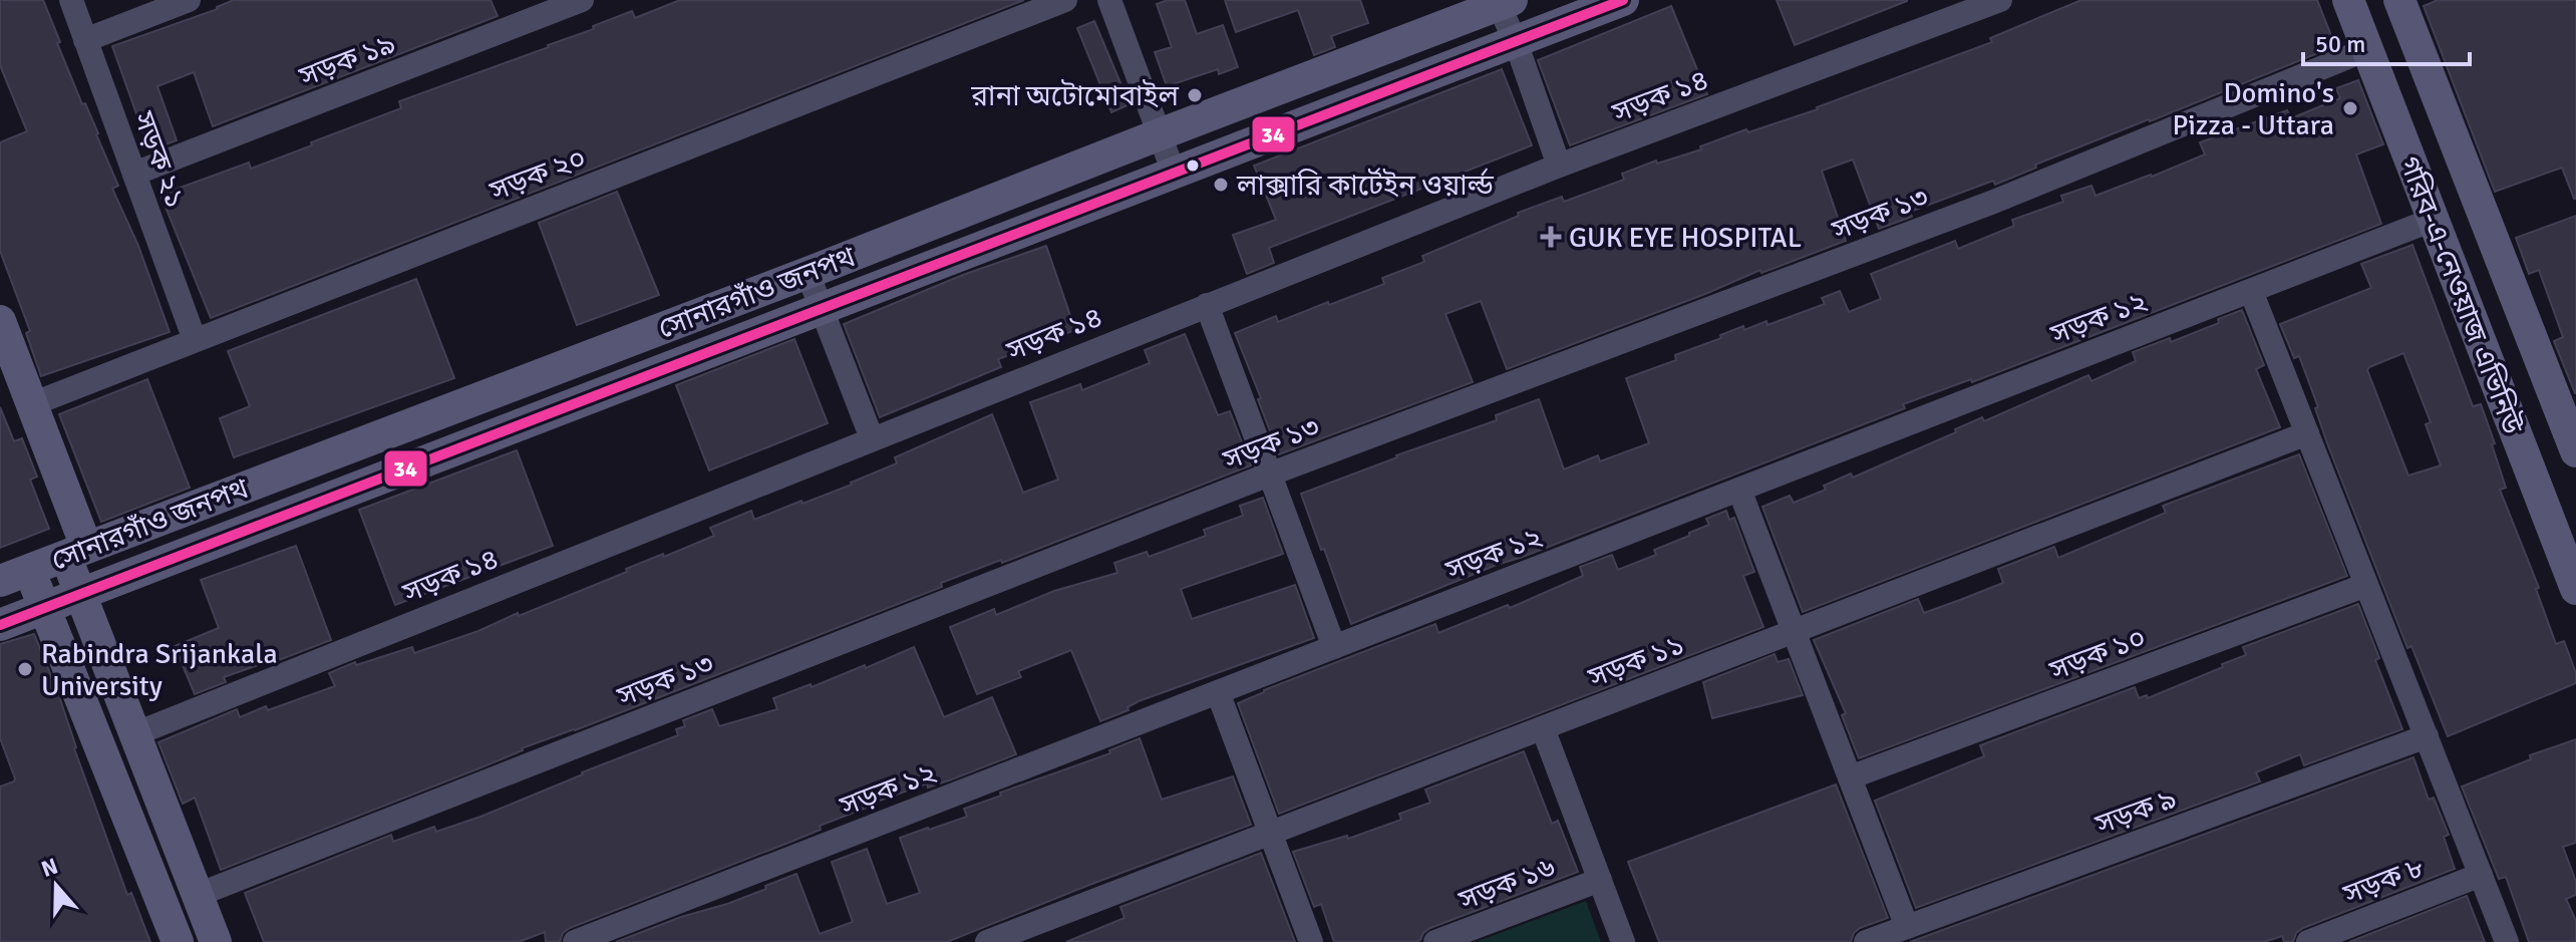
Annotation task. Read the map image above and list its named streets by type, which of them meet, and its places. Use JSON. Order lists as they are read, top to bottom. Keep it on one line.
{"streets":{"main road":["সোনারগাঁও জনপথ","গরিব-এ-নেওয়াজ এভিনিউ"],"street":["সড়ক ১৯","সড়ক ১৪","সড়ক ২১","সড়ক ২০","সড়ক ১৩","সড়ক ১২","সড়ক ১০","সড়ক ১১","সড়ক ৯","সড়ক ৮","সড়ক ১৬"]},"crossings":[["সড়ক ১৯","সড়ক ২১"],["সড়ক ২১","সড়ক ২০"],["সড়ক ১৩","গরিব-এ-নেওয়াজ এভিনিউ"],["গরিব-এ-নেওয়াজ এভিনিউ","সড়ক ১২"]],"places":{"other":["রানা অটোমোবাইল","Domino's Pizza - Uttara","লাক্সারি কার্টেইন ওয়ার্ল্ড","Rabindra Srijankala University"],"health":["GUK EYE HOSPITAL"]},"lines":["transit line 34"],"scale_bar":"50 m","north":"top"}
